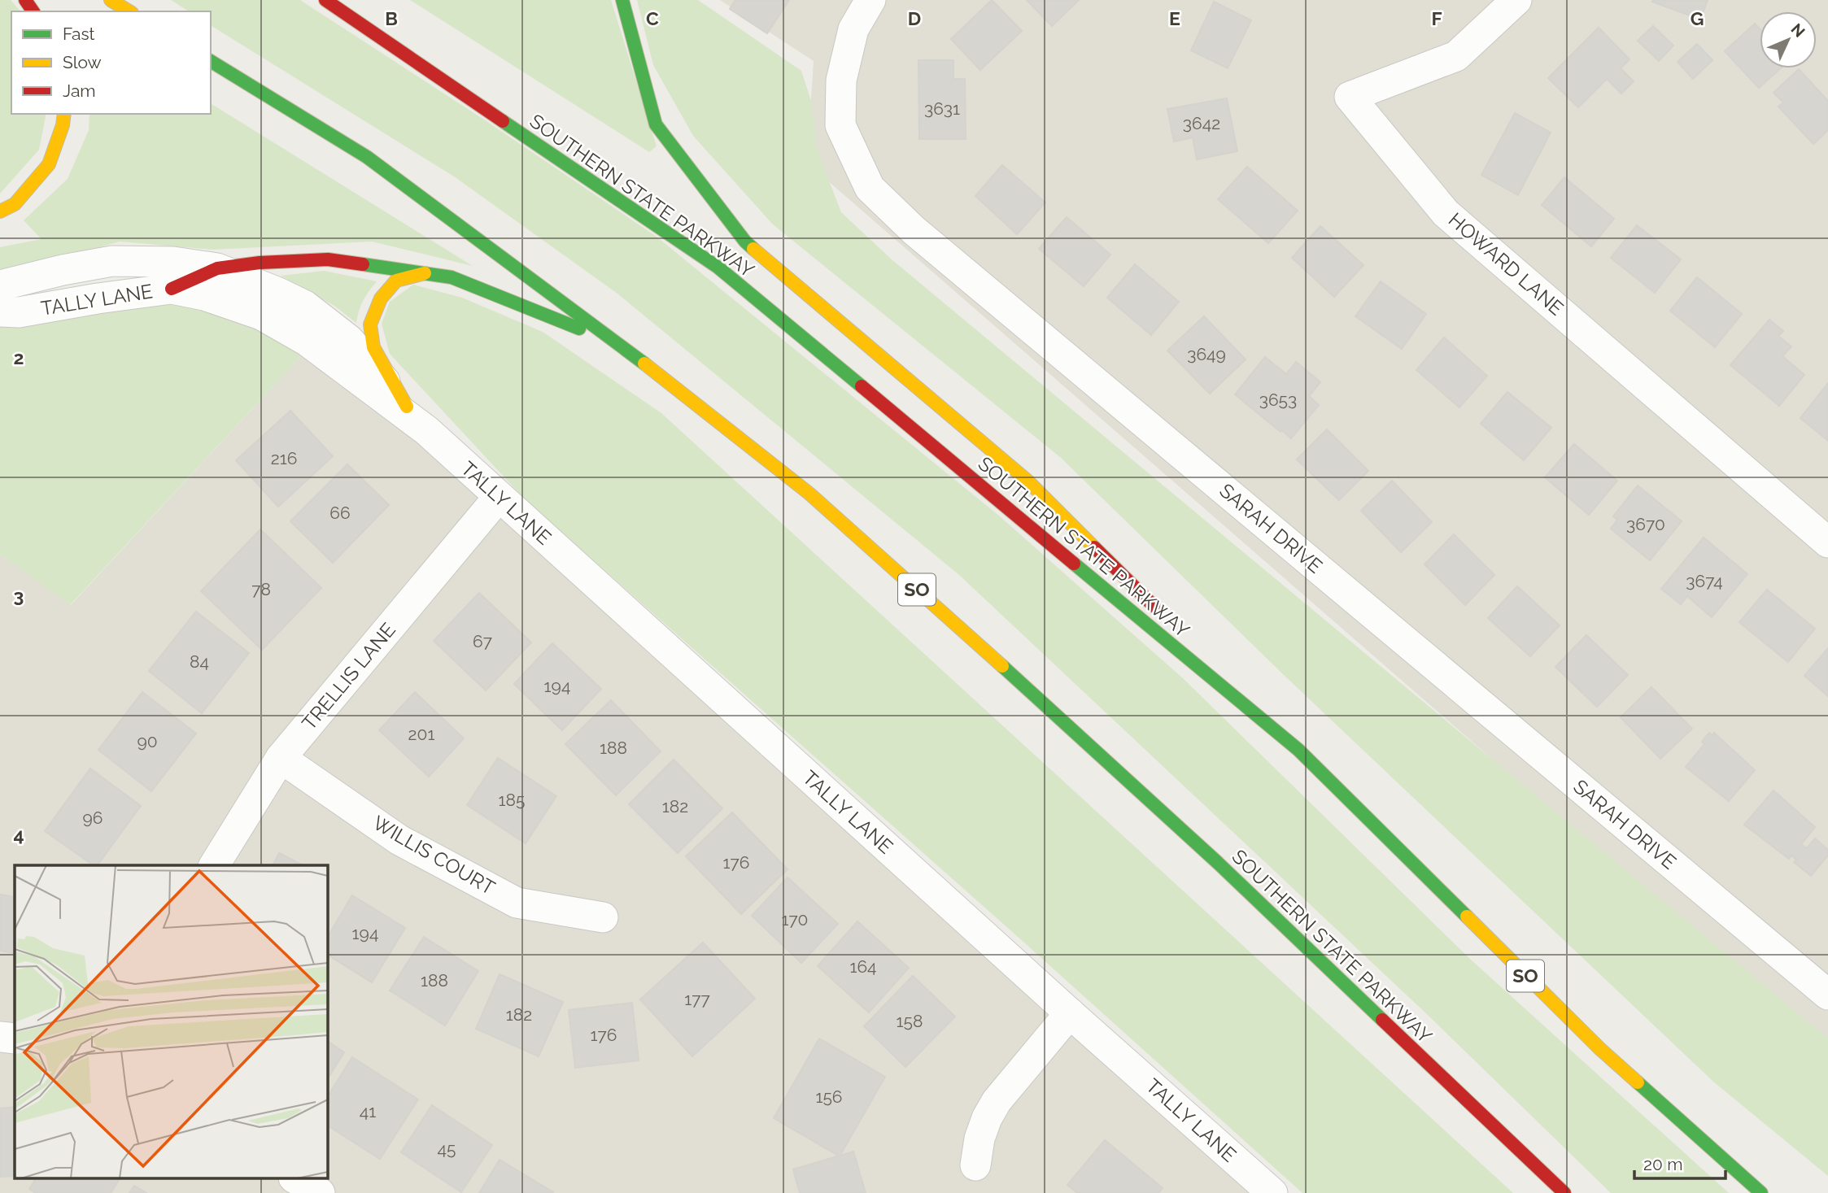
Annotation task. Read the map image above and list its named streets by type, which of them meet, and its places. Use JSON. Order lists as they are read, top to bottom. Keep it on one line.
{"streets":{"highway":["SOUTHERN STATE PARKWAY","SO"],"street":["HOWARD LANE","TALLY LANE","SARAH DRIVE","TRELLIS LANE","WILLIS COURT"]},"crossings":[["TALLY LANE","TRELLIS LANE"],["TRELLIS LANE","WILLIS COURT"]],"house_numbers":["3631","3642","3649","3653","216","66","3670","3674","78","67","84","194","201","90","188","185","182","96","176","170","194","164","188","177","182","158","176","156","41","45"],"legend":["Fast","Slow","Jam"],"scale_bar":"20 m","north":"top right","grid":{"columns":["B","C","D","E","F","G"],"rows":["2","3","4"]}}
